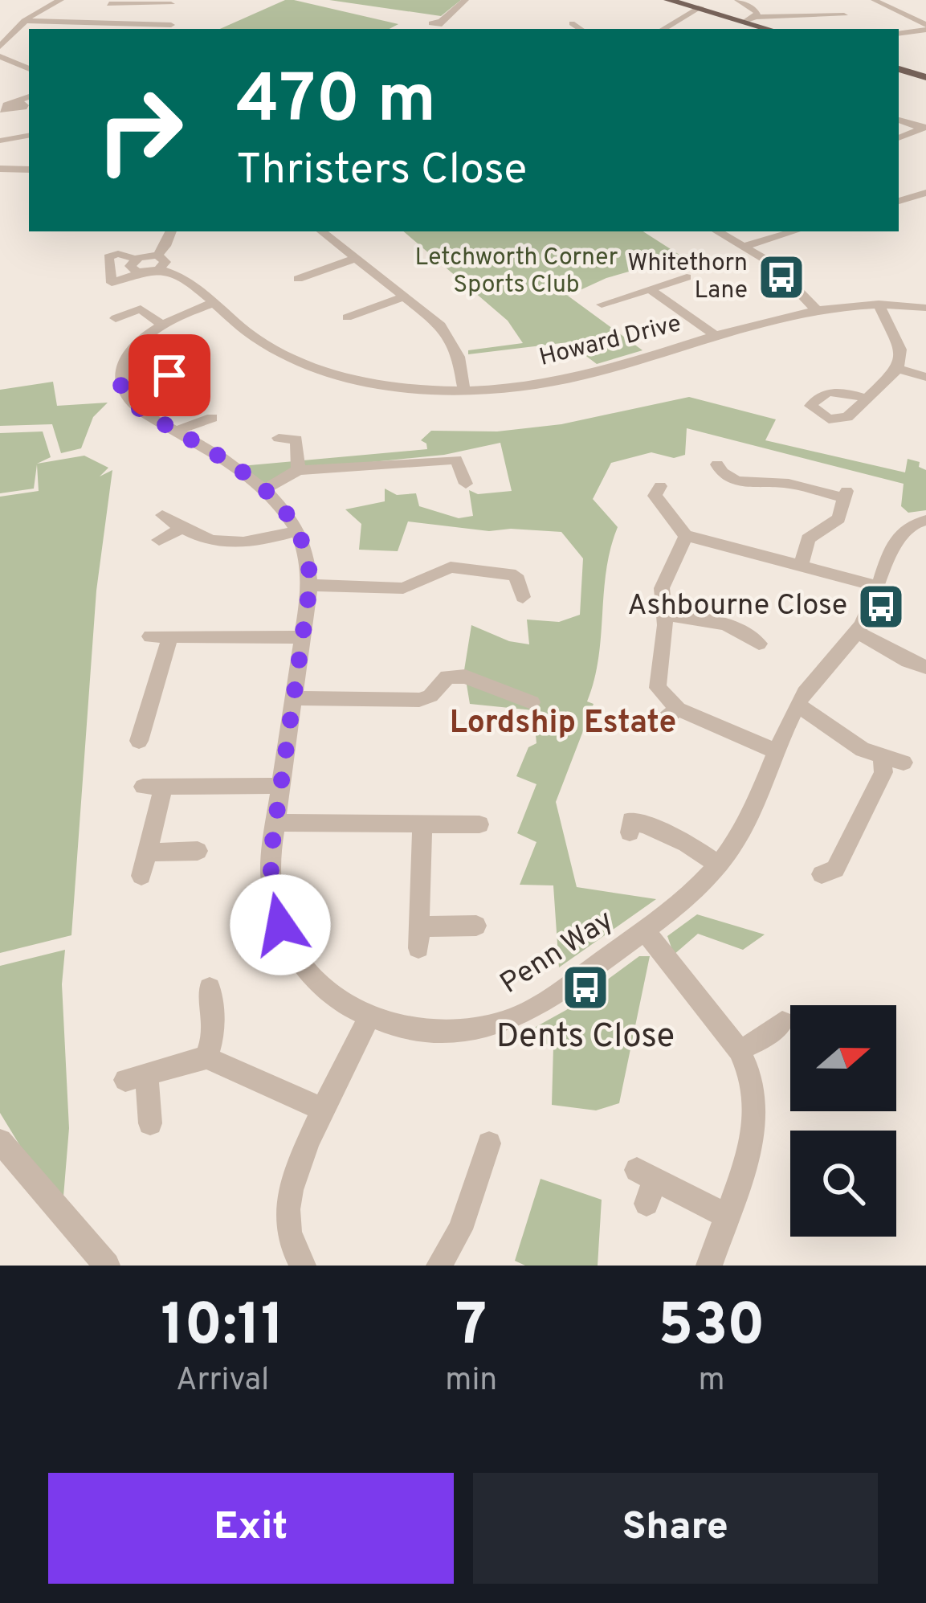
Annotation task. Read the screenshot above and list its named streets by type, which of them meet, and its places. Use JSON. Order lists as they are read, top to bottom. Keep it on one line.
{"streets":{"street":["Howard Drive","Penn Way"]},"districts":["Lordship Estate"],"parks":["Letchworth Corner Sports Club"],"places":{"bus stop":["Whitethorn Lane","Ashbourne Close","Dents Close"]},"north":"right","page":{"turn":["470 m","Thristers Close"],"eta":["10:11","Arrival","7","min","530","m"],"buttons":["Exit","Share"]}}
